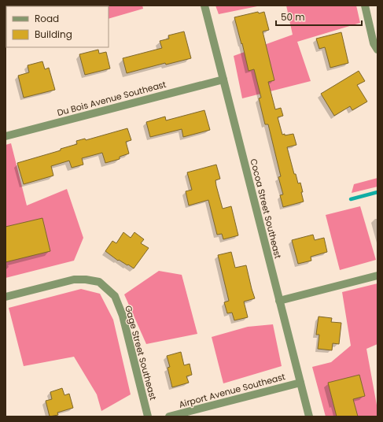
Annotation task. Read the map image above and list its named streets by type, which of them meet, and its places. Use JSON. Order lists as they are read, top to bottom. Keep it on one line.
{"streets":{"street":["Du Bois Avenue Southeast","Cocoa Street Southeast","Gage Street Southeast","Airport Avenue Southeast"]},"crossings":[["Du Bois Avenue Southeast","Cocoa Street Southeast"],["Cocoa Street Southeast","Airport Avenue Southeast"]],"legend":["Road","Building"],"scale_bar":"50 m"}
